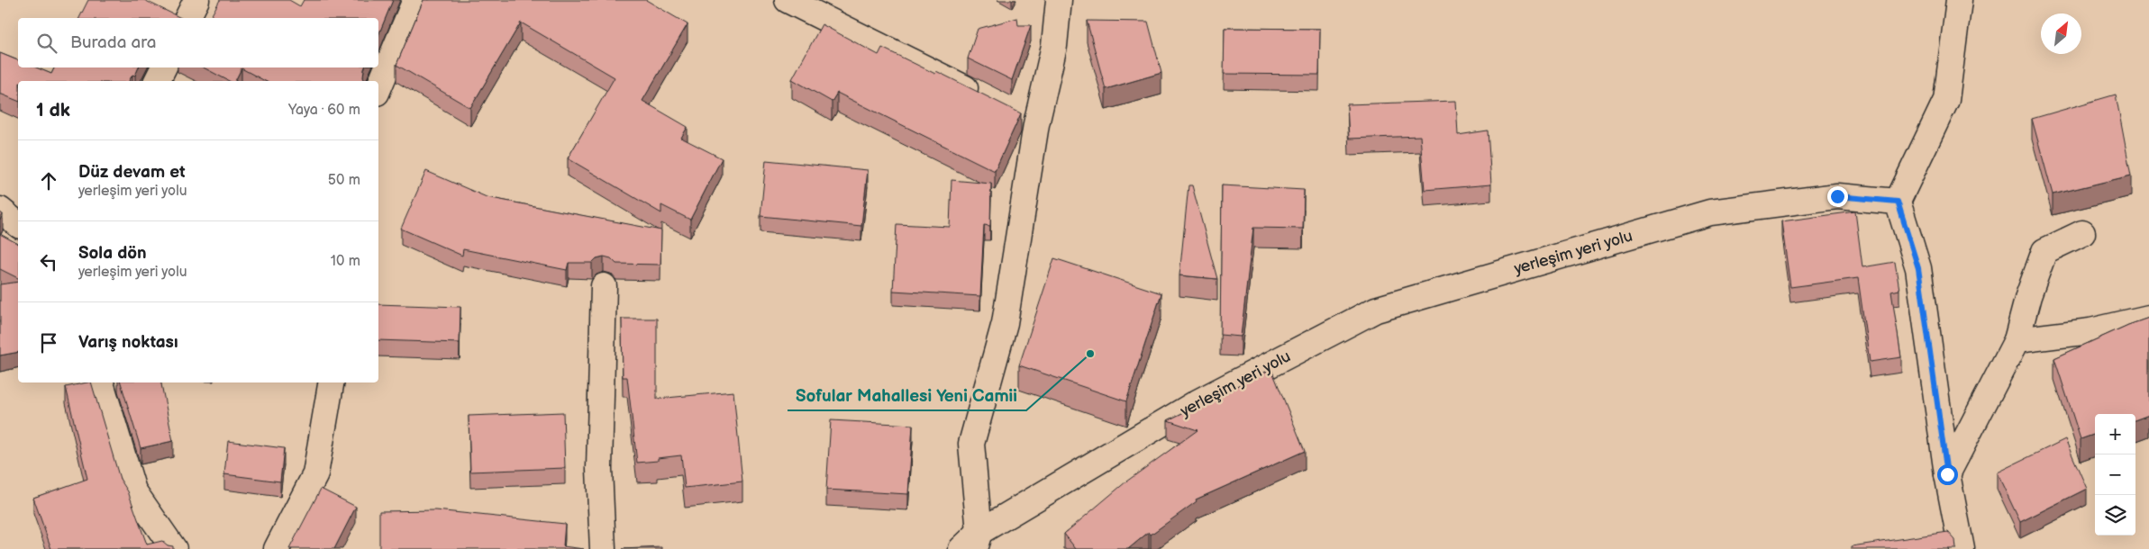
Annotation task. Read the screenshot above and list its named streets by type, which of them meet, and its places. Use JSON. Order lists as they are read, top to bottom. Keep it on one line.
{"streets":{"street":["yerleşim yeri yolu"]},"places":["Sofular Mahallesi Yeni Camii"],"north":"top right","page":{"search":"Burada ara","heading":["1 dk","Yaya · 60 m"],"list":[["Düz devam et","yerleşim yeri yolu","50 m"],["Sola dön","yerleşim yeri yolu","10 m"],"Varış noktası"],"map_buttons":["+","−"]}}
